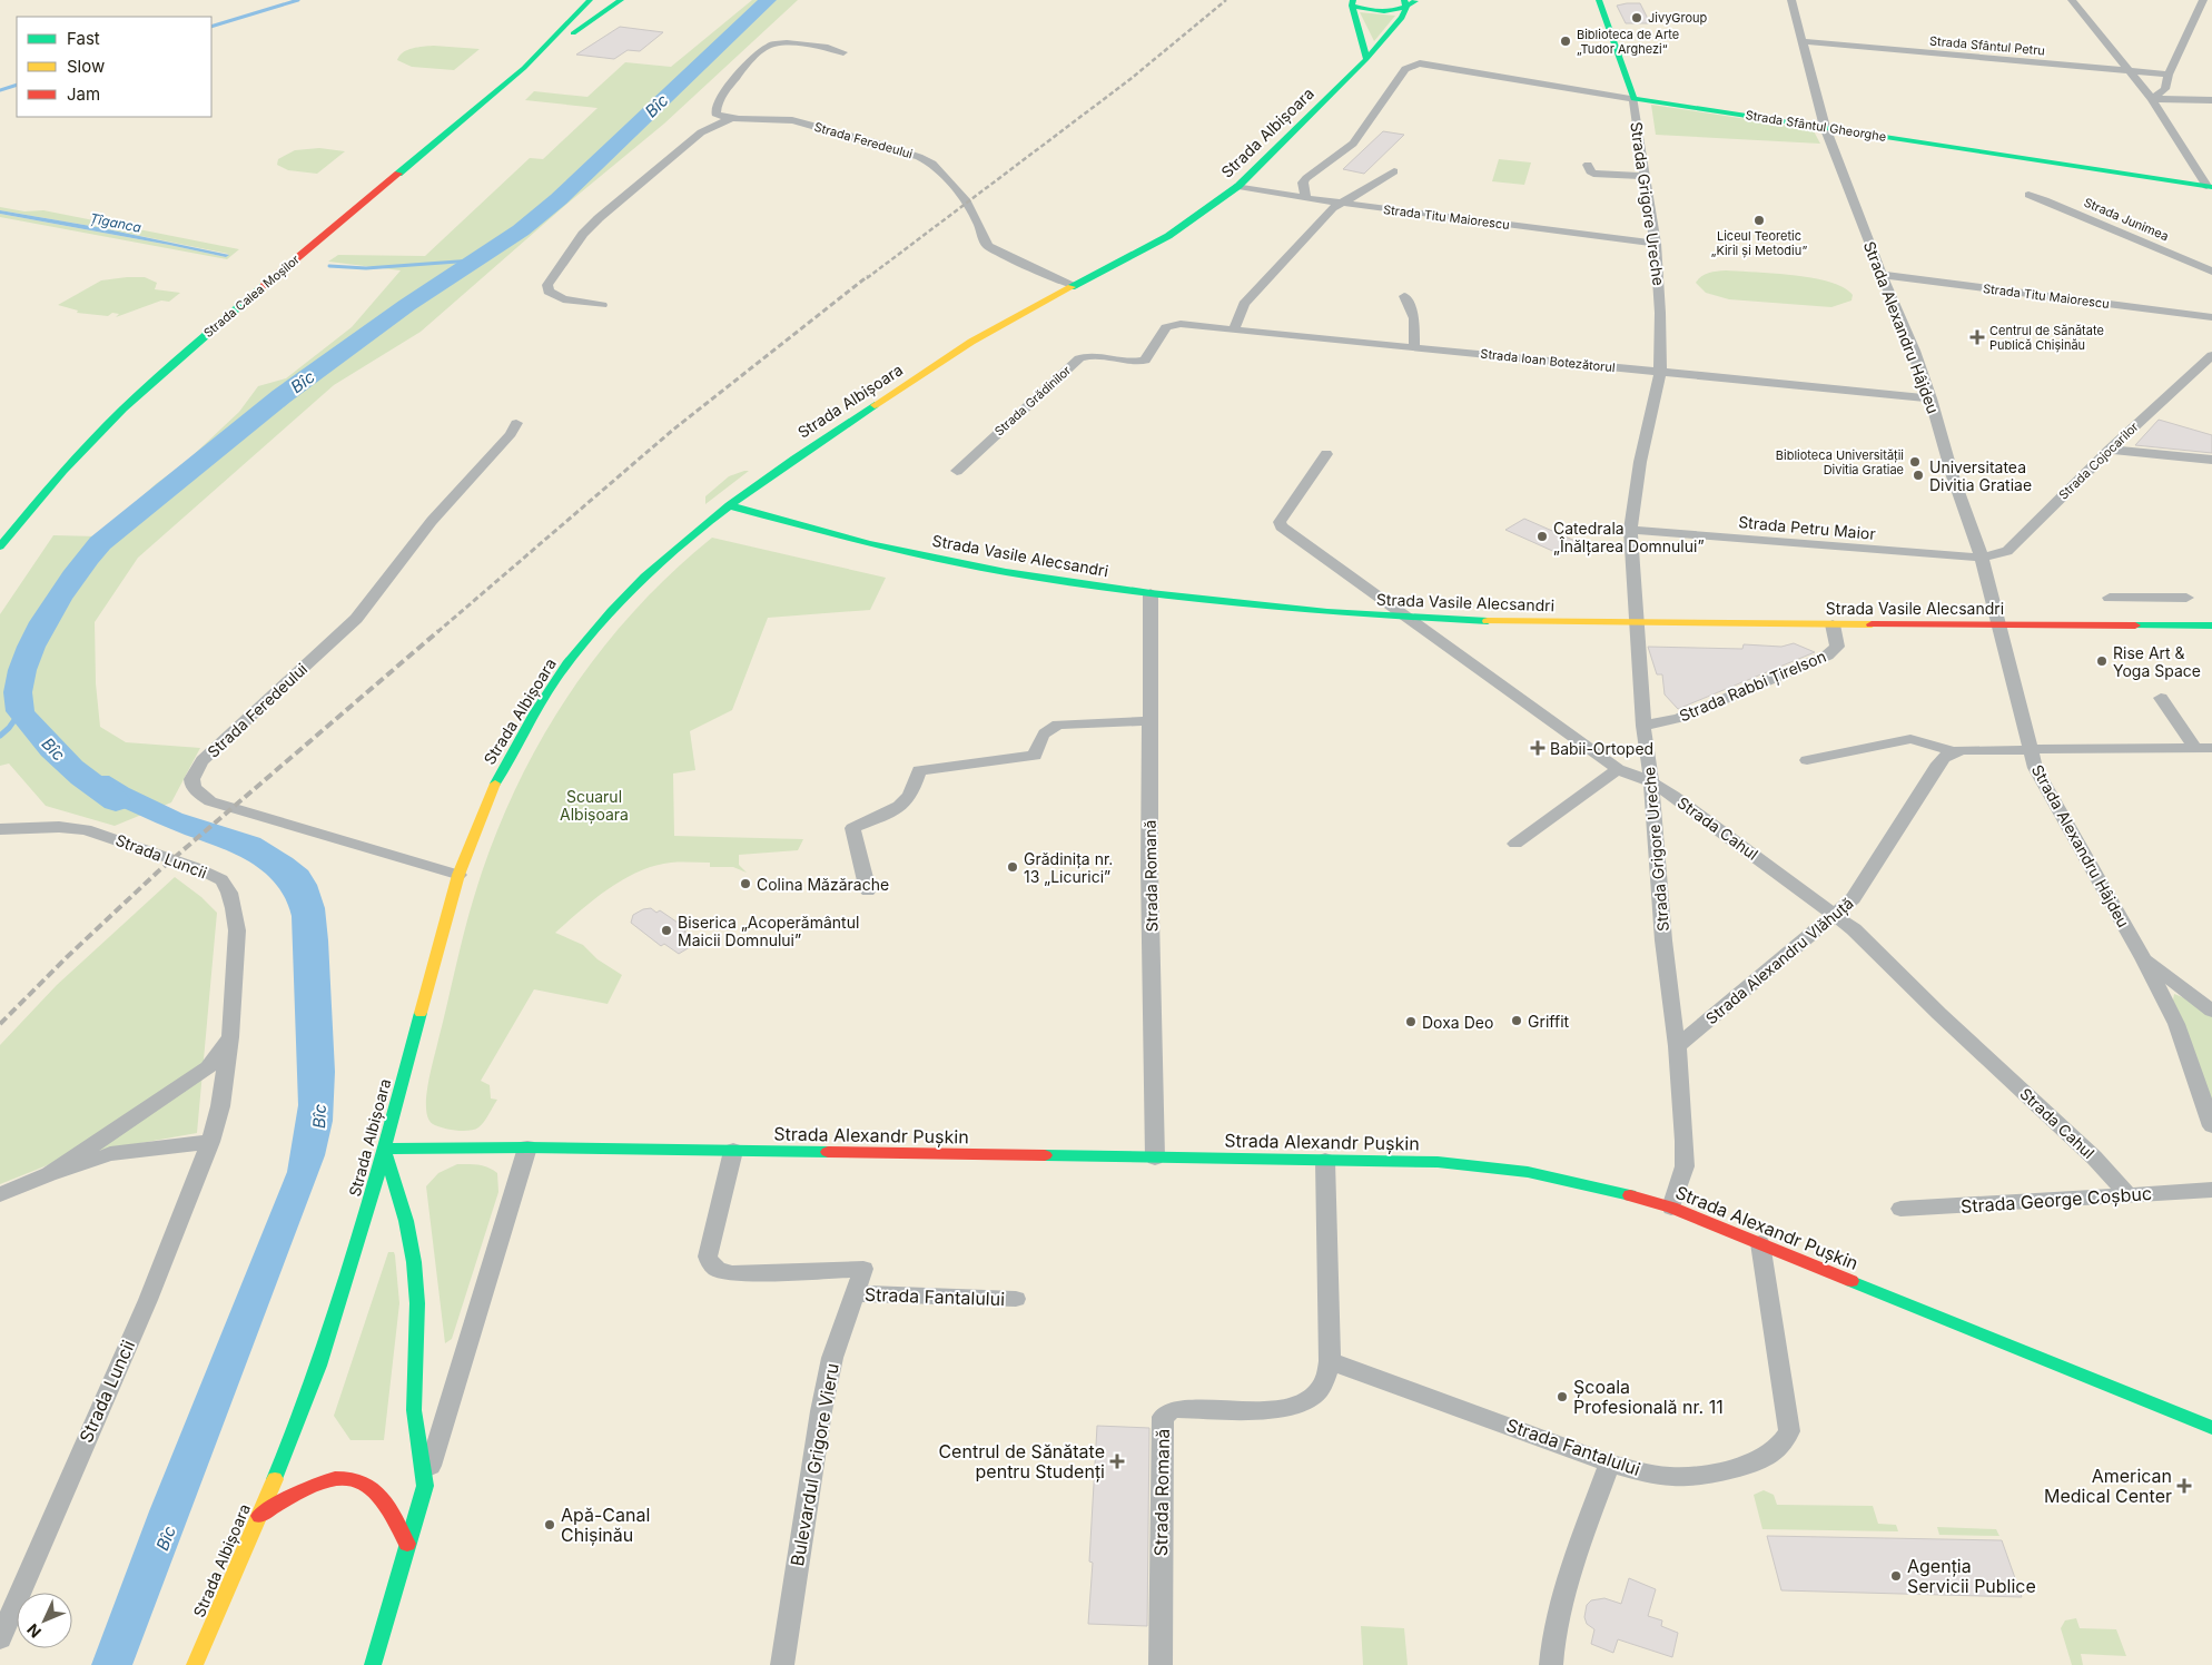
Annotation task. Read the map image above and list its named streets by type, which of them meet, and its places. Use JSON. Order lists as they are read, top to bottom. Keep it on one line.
{"streets":{"main road":["Strada Sfântul Gheorghe","Strada Albișoara","Strada Grigore Ureche","Strada Calea Moșilor","Strada Vasile Alecsandri","Strada Alexandr Pușkin"],"street":["Strada Sfântul Petru","Strada Feredeului","Strada Titu Maiorescu","Strada Junimea","Strada Alexandru Hâjdeu","Strada Ioan Botezătorul","Strada Grădinilor","Strada Cojocarilor","Strada Petru Maior","Strada Rabbi Țirelson","Strada Cahul","Strada Luncii","Strada Romană","Strada Alexandru Vlăhuță","Strada George Coșbuc","Strada Fantalului","Bulevardul Grigore Vieru"]},"crossings":[["Strada Sfântul Petru","Strada Alexandru Hâjdeu"],["Strada Sfântul Gheorghe","Strada Grigore Ureche"],["Strada Sfântul Gheorghe","Strada Titu Maiorescu"],["Strada Sfântul Gheorghe","Strada Alexandru Hâjdeu"],["Strada Albișoara","Strada Feredeului"],["Strada Albișoara","Strada Titu Maiorescu"],["Strada Albișoara","Strada Vasile Alecsandri"],["Strada Albișoara","Strada Alexandr Pușkin"],["Strada Grigore Ureche","Strada Titu Maiorescu"],["Strada Grigore Ureche","Strada Ioan Botezătorul"],["Strada Grigore Ureche","Strada Petru Maior"],["Strada Grigore Ureche","Strada Vasile Alecsandri"],["Strada Grigore Ureche","Strada Rabbi Țirelson"],["Strada Grigore Ureche","Strada Cahul"],["Strada Grigore Ureche","Strada Alexandru Vlăhuță"],["Strada Grigore Ureche","Strada Alexandr Pușkin"],["Strada Titu Maiorescu","Strada Alexandru Hâjdeu"],["Strada Alexandru Hâjdeu","Strada Ioan Botezătorul"],["Strada Alexandru Hâjdeu","Strada Cojocarilor"],["Strada Alexandru Hâjdeu","Strada Petru Maior"],["Strada Alexandru Hâjdeu","Strada Vasile Alecsandri"],["Strada Ioan Botezătorul","Strada Grădinilor"],["Strada Cojocarilor","Strada Petru Maior"],["Strada Vasile Alecsandri","Strada Rabbi Țirelson"],["Strada Vasile Alecsandri","Strada Cahul"],["Strada Vasile Alecsandri","Strada Romană"],["Strada Cahul","Strada Alexandru Vlăhuță"],["Strada Cahul","Strada George Coșbuc"],["Strada Romană","Strada Alexandr Pușkin"],["Strada Romană","Strada Fantalului"],["Strada Alexandr Pușkin","Strada Fantalului"],["Strada Fantalului","Bulevardul Grigore Vieru"]],"water":["Bîc","Țîganca"],"parks":["Scuarul Albișoara"],"places":{"other":["JivyGroup","Biblioteca de Arte „Tudor Arghezi“","Liceul Teoretic „Kiril și Metodiu”","Biblioteca Universității Divitia Gratiae","Universitatea Divitia Gratiae","Catedrala „Înălțarea Domnului”","Rise Art & Yoga Space","Grădinița nr. 13 „Licurici”","Colina Măzărache","Biserica „Acoperământul Maicii Domnului”","Griffit","Doxa Deo","Școala Profesională nr. 11","Apă-Canal Chișinău","Agenția Servicii Publice"],"health":["Centrul de Sănătate Publică Chișinău","Babii-Ortoped","Centrul de Sănătate pentru Studenți","American Medical Center"]},"legend":["Fast","Slow","Jam"],"north":"bottom left"}
